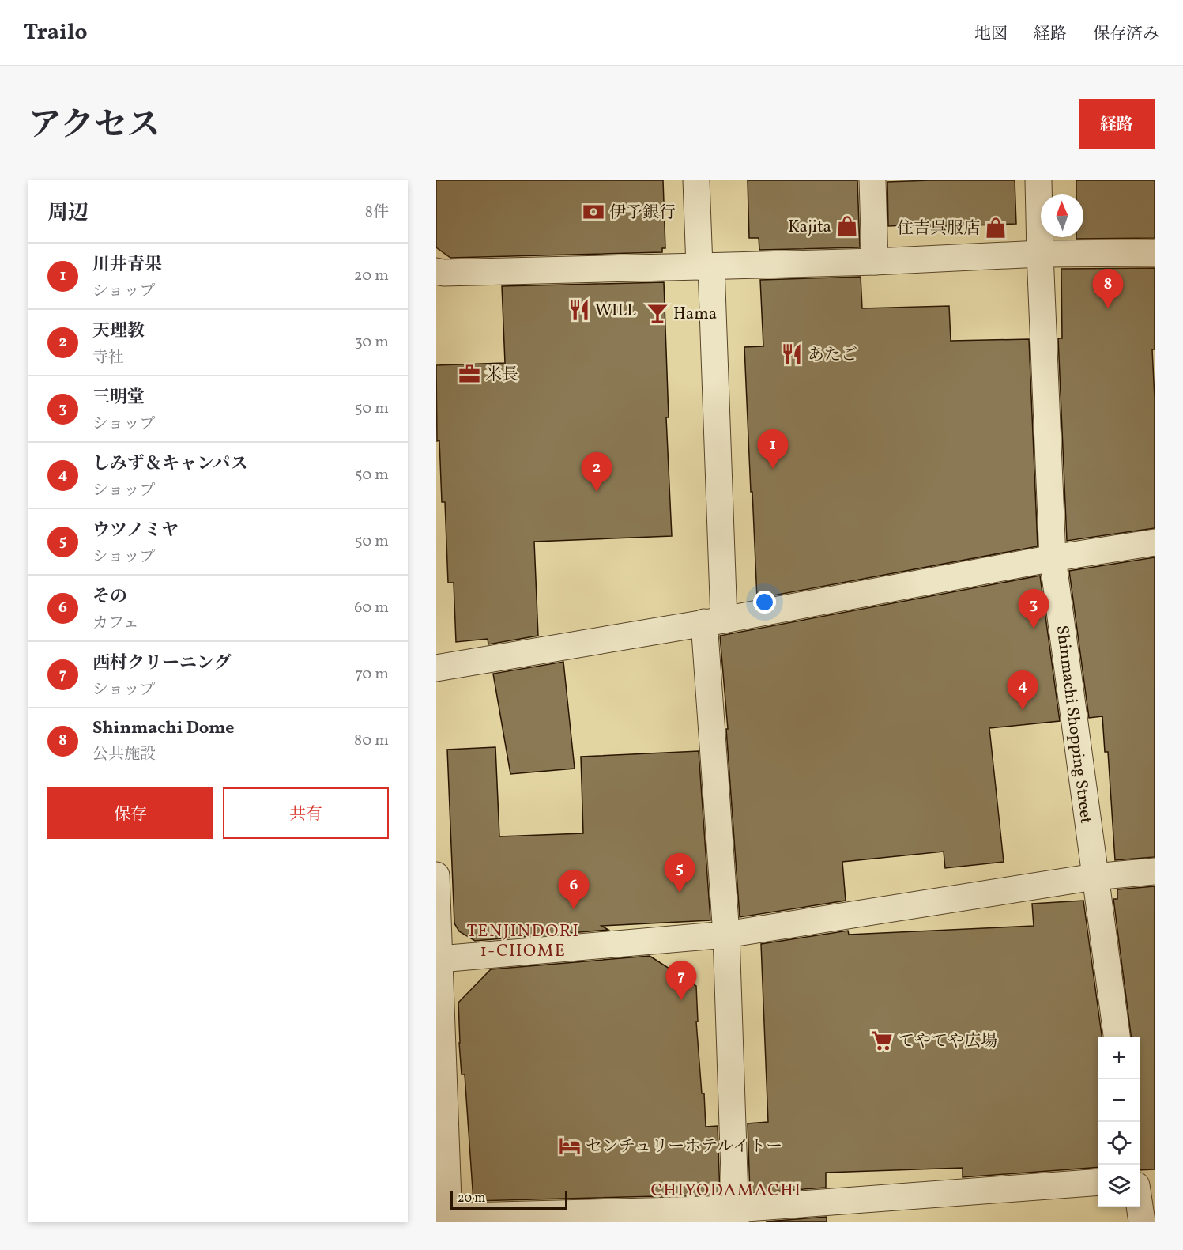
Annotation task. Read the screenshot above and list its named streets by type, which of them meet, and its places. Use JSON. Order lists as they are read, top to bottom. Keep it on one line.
{"streets":{"street":["Shinmachi Shopping Street"]},"districts":["TENJINDORI 1-CHOME","CHIYODAMACHI"],"places":{"bank":["伊予銀行"],"shop":["Kajita","住吉呉服店"],"restaurant":["WILL","あたご"],"bar":["Hama"],"office":["米長"],"supermarket":["てやてや広場"],"hotel":["センチュリーホテルイトー"]},"scale_bar":"20 m","north":"top","page":{"header":"Trailo","nav":["地図","経路","保存済み"],"title":"アクセス","buttons":["経路",["保存","共有"]],"heading":["周辺","8件"],"list":[{"mark":"1","name":"川井青果","note":"ショップ","value":"20 m"},{"mark":"2","name":"天理教","note":"寺社","value":"30 m"},{"mark":"3","name":"三明堂","note":"ショップ","value":"50 m"},{"mark":"4","name":"しみず＆キャンパス","note":"ショップ","value":"50 m"},{"mark":"5","name":"ウツノミヤ","note":"ショップ","value":"50 m"},{"mark":"6","name":"その","note":"カフェ","value":"60 m"},{"mark":"7","name":"西村クリーニング","note":"ショップ","value":"70 m"},{"mark":"8","name":"Shinmachi Dome","note":"公共施設","value":"80 m"}],"pins":["8","1","2","3","4","5","6","7"],"map_buttons":["+","−"],"scale":"20 m"}}
